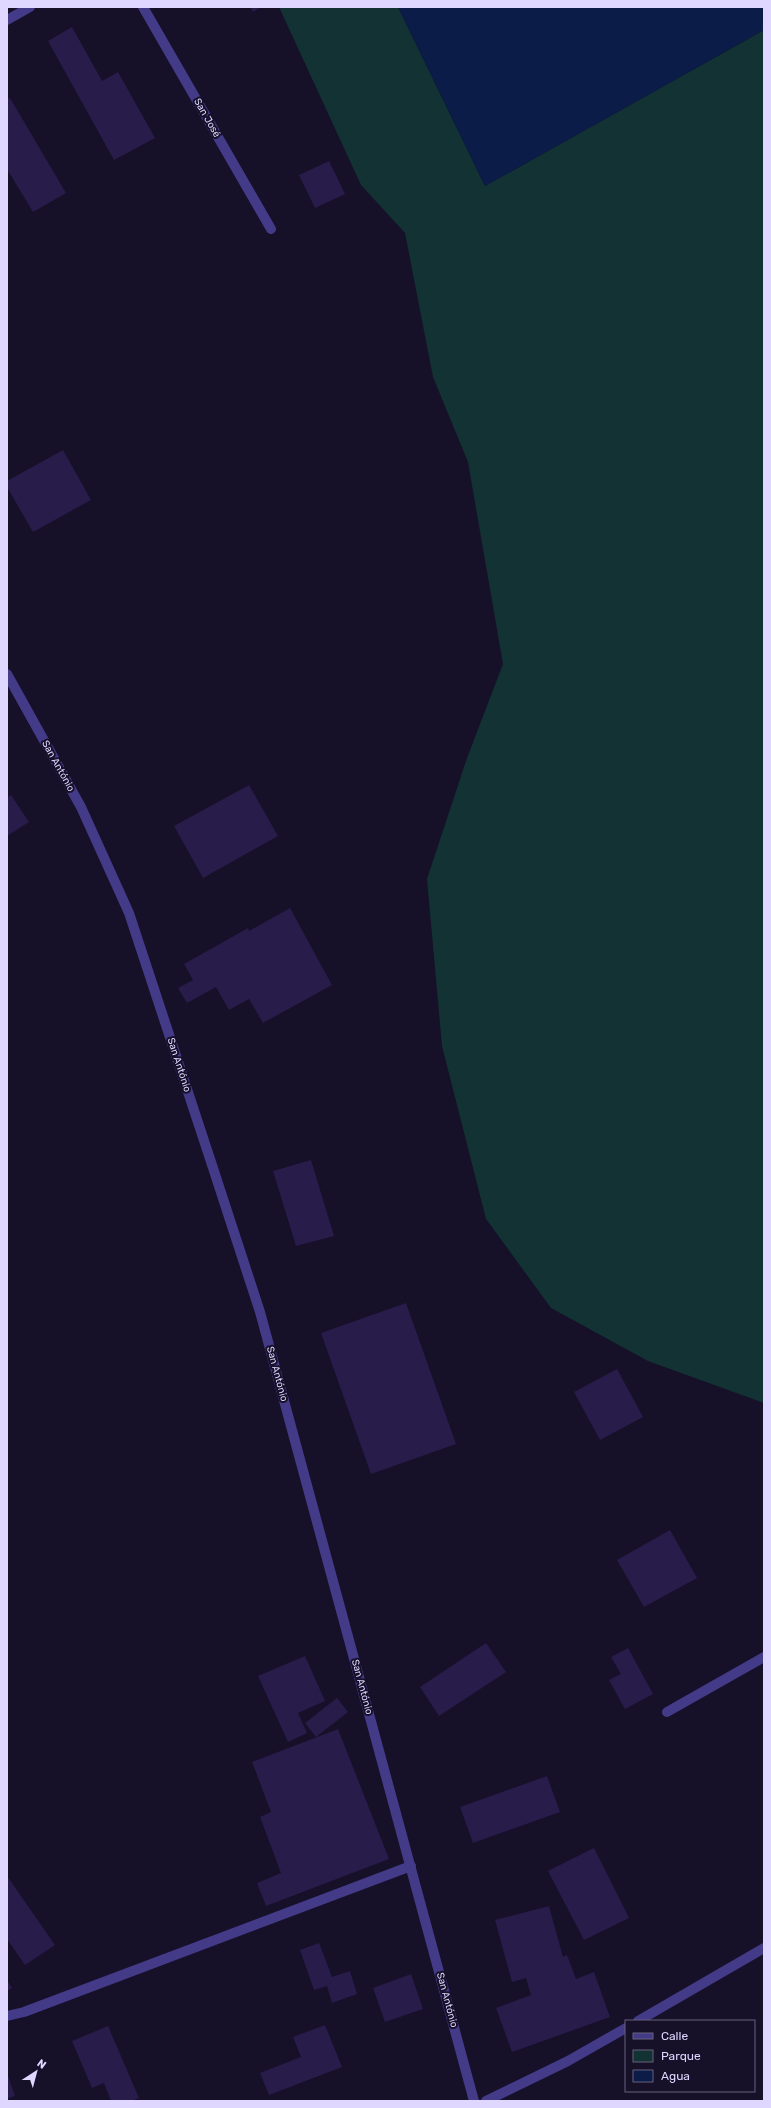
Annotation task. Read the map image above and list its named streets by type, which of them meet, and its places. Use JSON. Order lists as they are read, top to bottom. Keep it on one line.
{"streets":{"street":["San José","San António"]},"legend":["Calle","Parque","Agua"],"north":"top right"}
